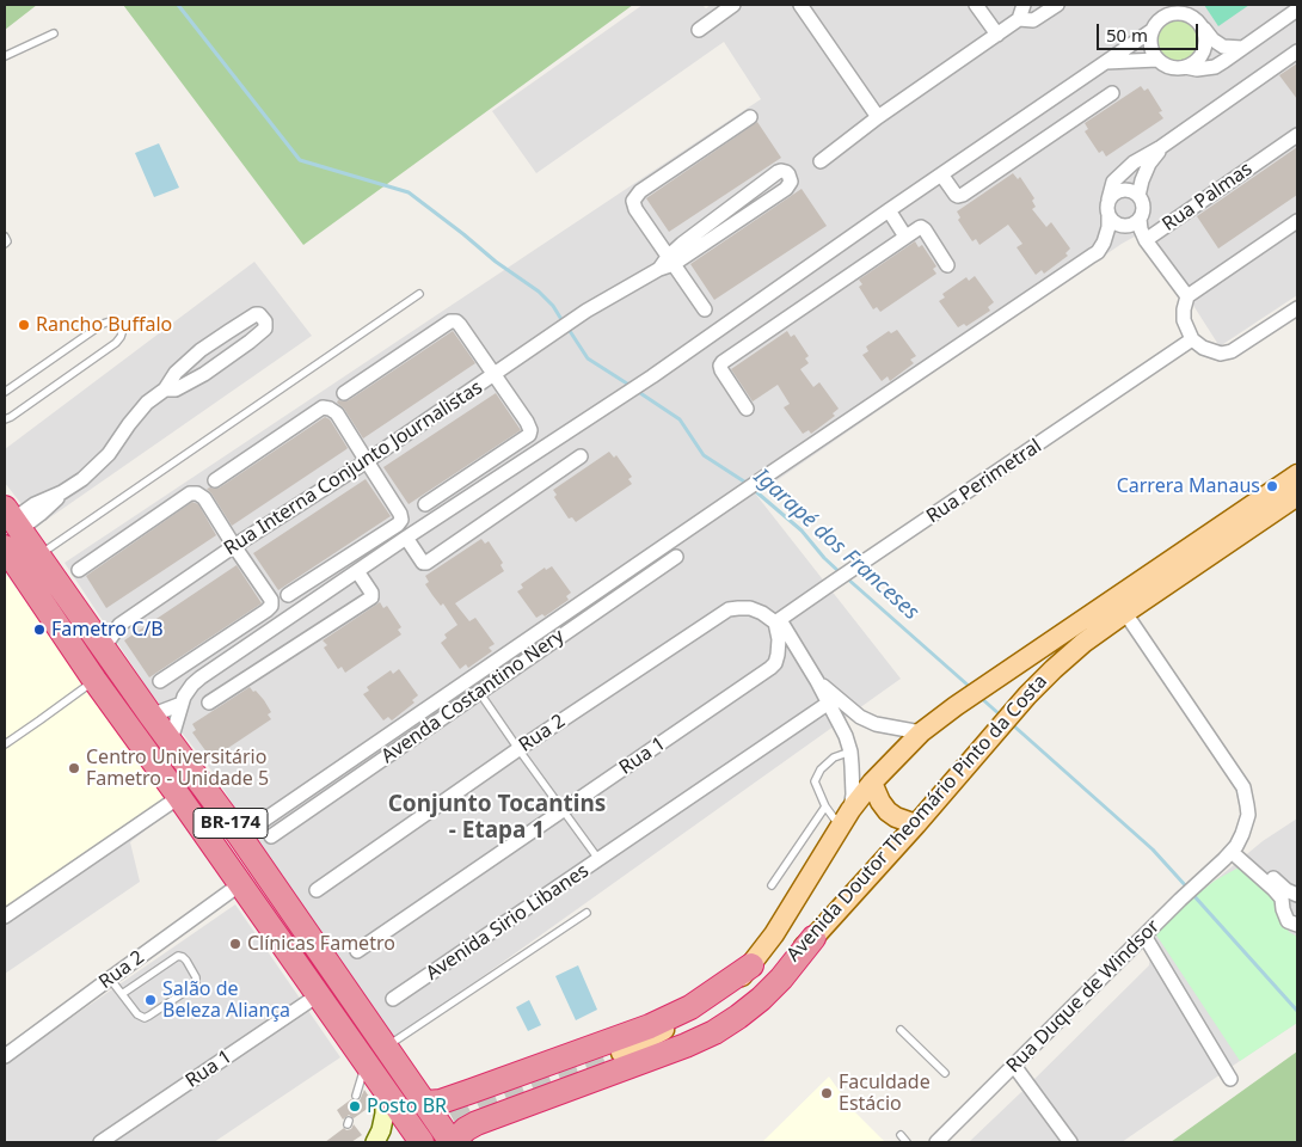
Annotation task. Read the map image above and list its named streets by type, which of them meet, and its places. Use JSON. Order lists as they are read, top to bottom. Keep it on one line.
{"streets":{"highway":["BR-174"],"main road":["Avenida Doutor Theomário Pinto da Costa"],"street":["Rua Palmas","Rua Interna Conjunto Journalistas","Rua Perimetral","Avenda Costantino Nery","Rua 2","Rua 1","Avenida Sirio Libanes","Rua Duque de Windsor"]},"crossings":[["Rua Interna Conjunto Journalistas","BR-174"],["Rua Perimetral","Rua 2"],["Rua Perimetral","Rua 1"],["Rua 2","Rua 1"],["Rua 2","BR-174"],["Rua 1","BR-174"],["Avenida Doutor Theomário Pinto da Costa","Rua Duque de Windsor"]],"districts":["Conjunto Tocantins - Etapa 1"],"water":["Igarapé dos Franceses"],"places":["Rancho Buffalo","Carrera Manaus","Fametro C/B","Centro Universitário Fametro - Unidade 5","Clínicas Fametro","Salão de Beleza Aliança","Faculdade Estácio","Posto BR"],"scale_bar":"50 m"}
